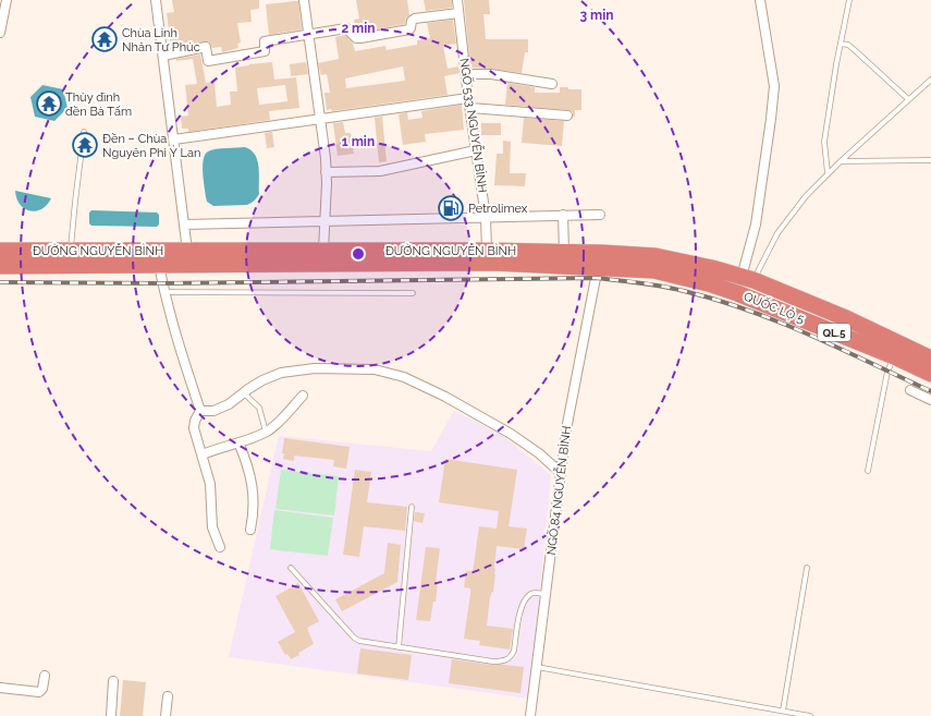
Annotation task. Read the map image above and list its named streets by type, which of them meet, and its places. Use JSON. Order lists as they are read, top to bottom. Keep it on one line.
{"streets":{"highway":["ĐƯỜNG NGUYỄN BÌNH","QUỐC LỘ 5","QL.5"],"street":["NGÕ 533 NGUYỄN BÌNH","NGÕ 84 NGUYỄN BÌNH"]},"crossings":[["NGÕ 533 NGUYỄN BÌNH","ĐƯỜNG NGUYỄN BÌNH"],["ĐƯỜNG NGUYỄN BÌNH","QUỐC LỘ 5"],["ĐƯỜNG NGUYỄN BÌNH","NGÕ 84 NGUYỄN BÌNH"]],"places":{"temple":["Chùa Linh Nhân Tư Phúc","Thủy đình đền Bà Tấm","Đền – Chùa Nguyên Phi Ỷ Lan"],"fuel station":["Petrolimex"]},"rings":["3 min","2 min","1 min"]}
